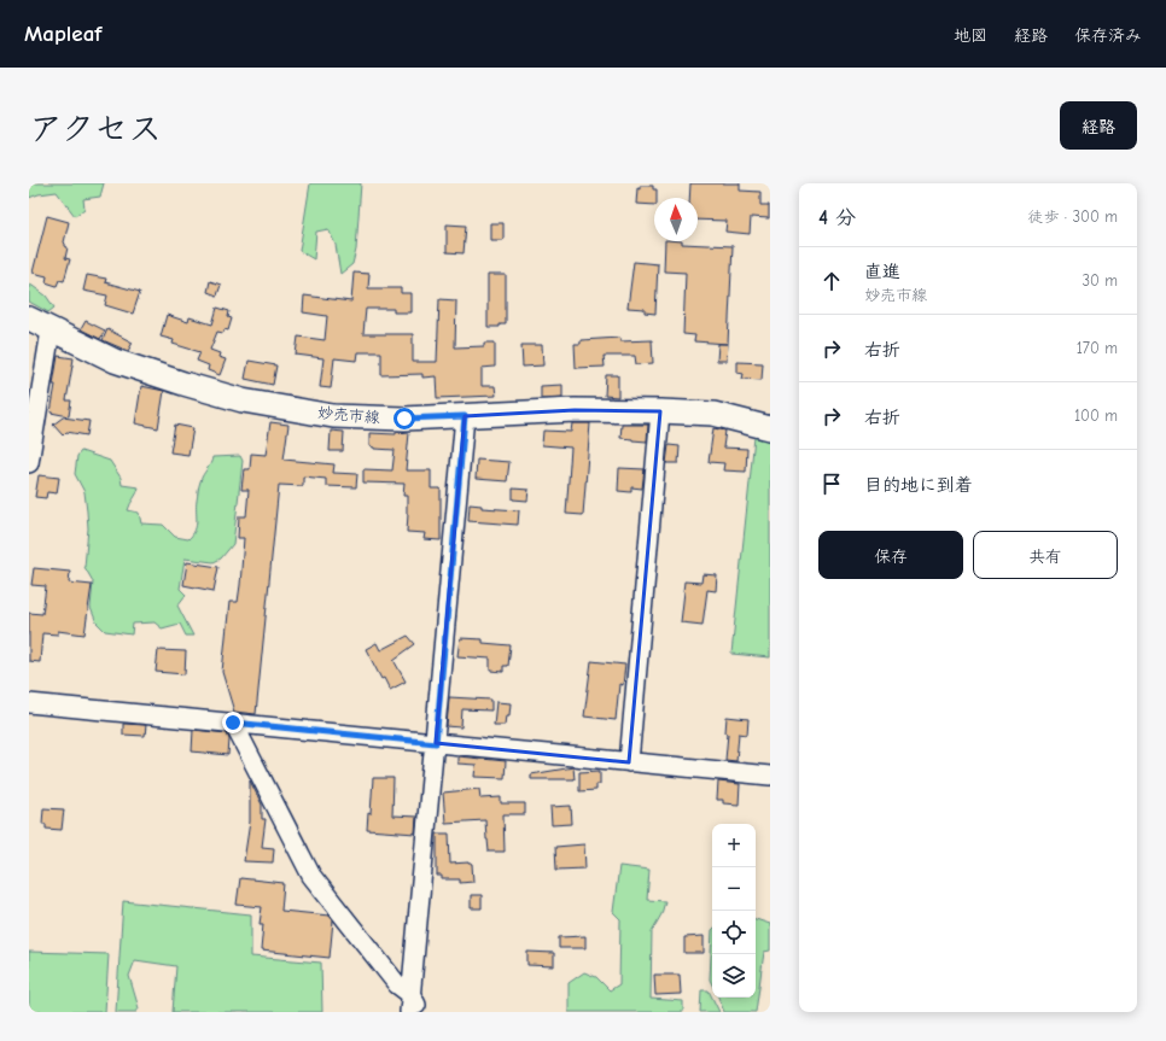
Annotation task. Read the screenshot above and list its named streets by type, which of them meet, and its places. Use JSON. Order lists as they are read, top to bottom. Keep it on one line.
{"streets":{"main road":["妙売市線"]},"north":"top","page":{"header":"Mapleaf","nav":["地図","経路","保存済み"],"title":"アクセス","buttons":["経路",["保存","共有"]],"heading":["4 分","徒歩 · 300 m"],"list":[["直進","妙売市線","30 m"],["右折","170 m"],["右折","100 m"],"目的地に到着"],"map_buttons":["+","−"]}}
